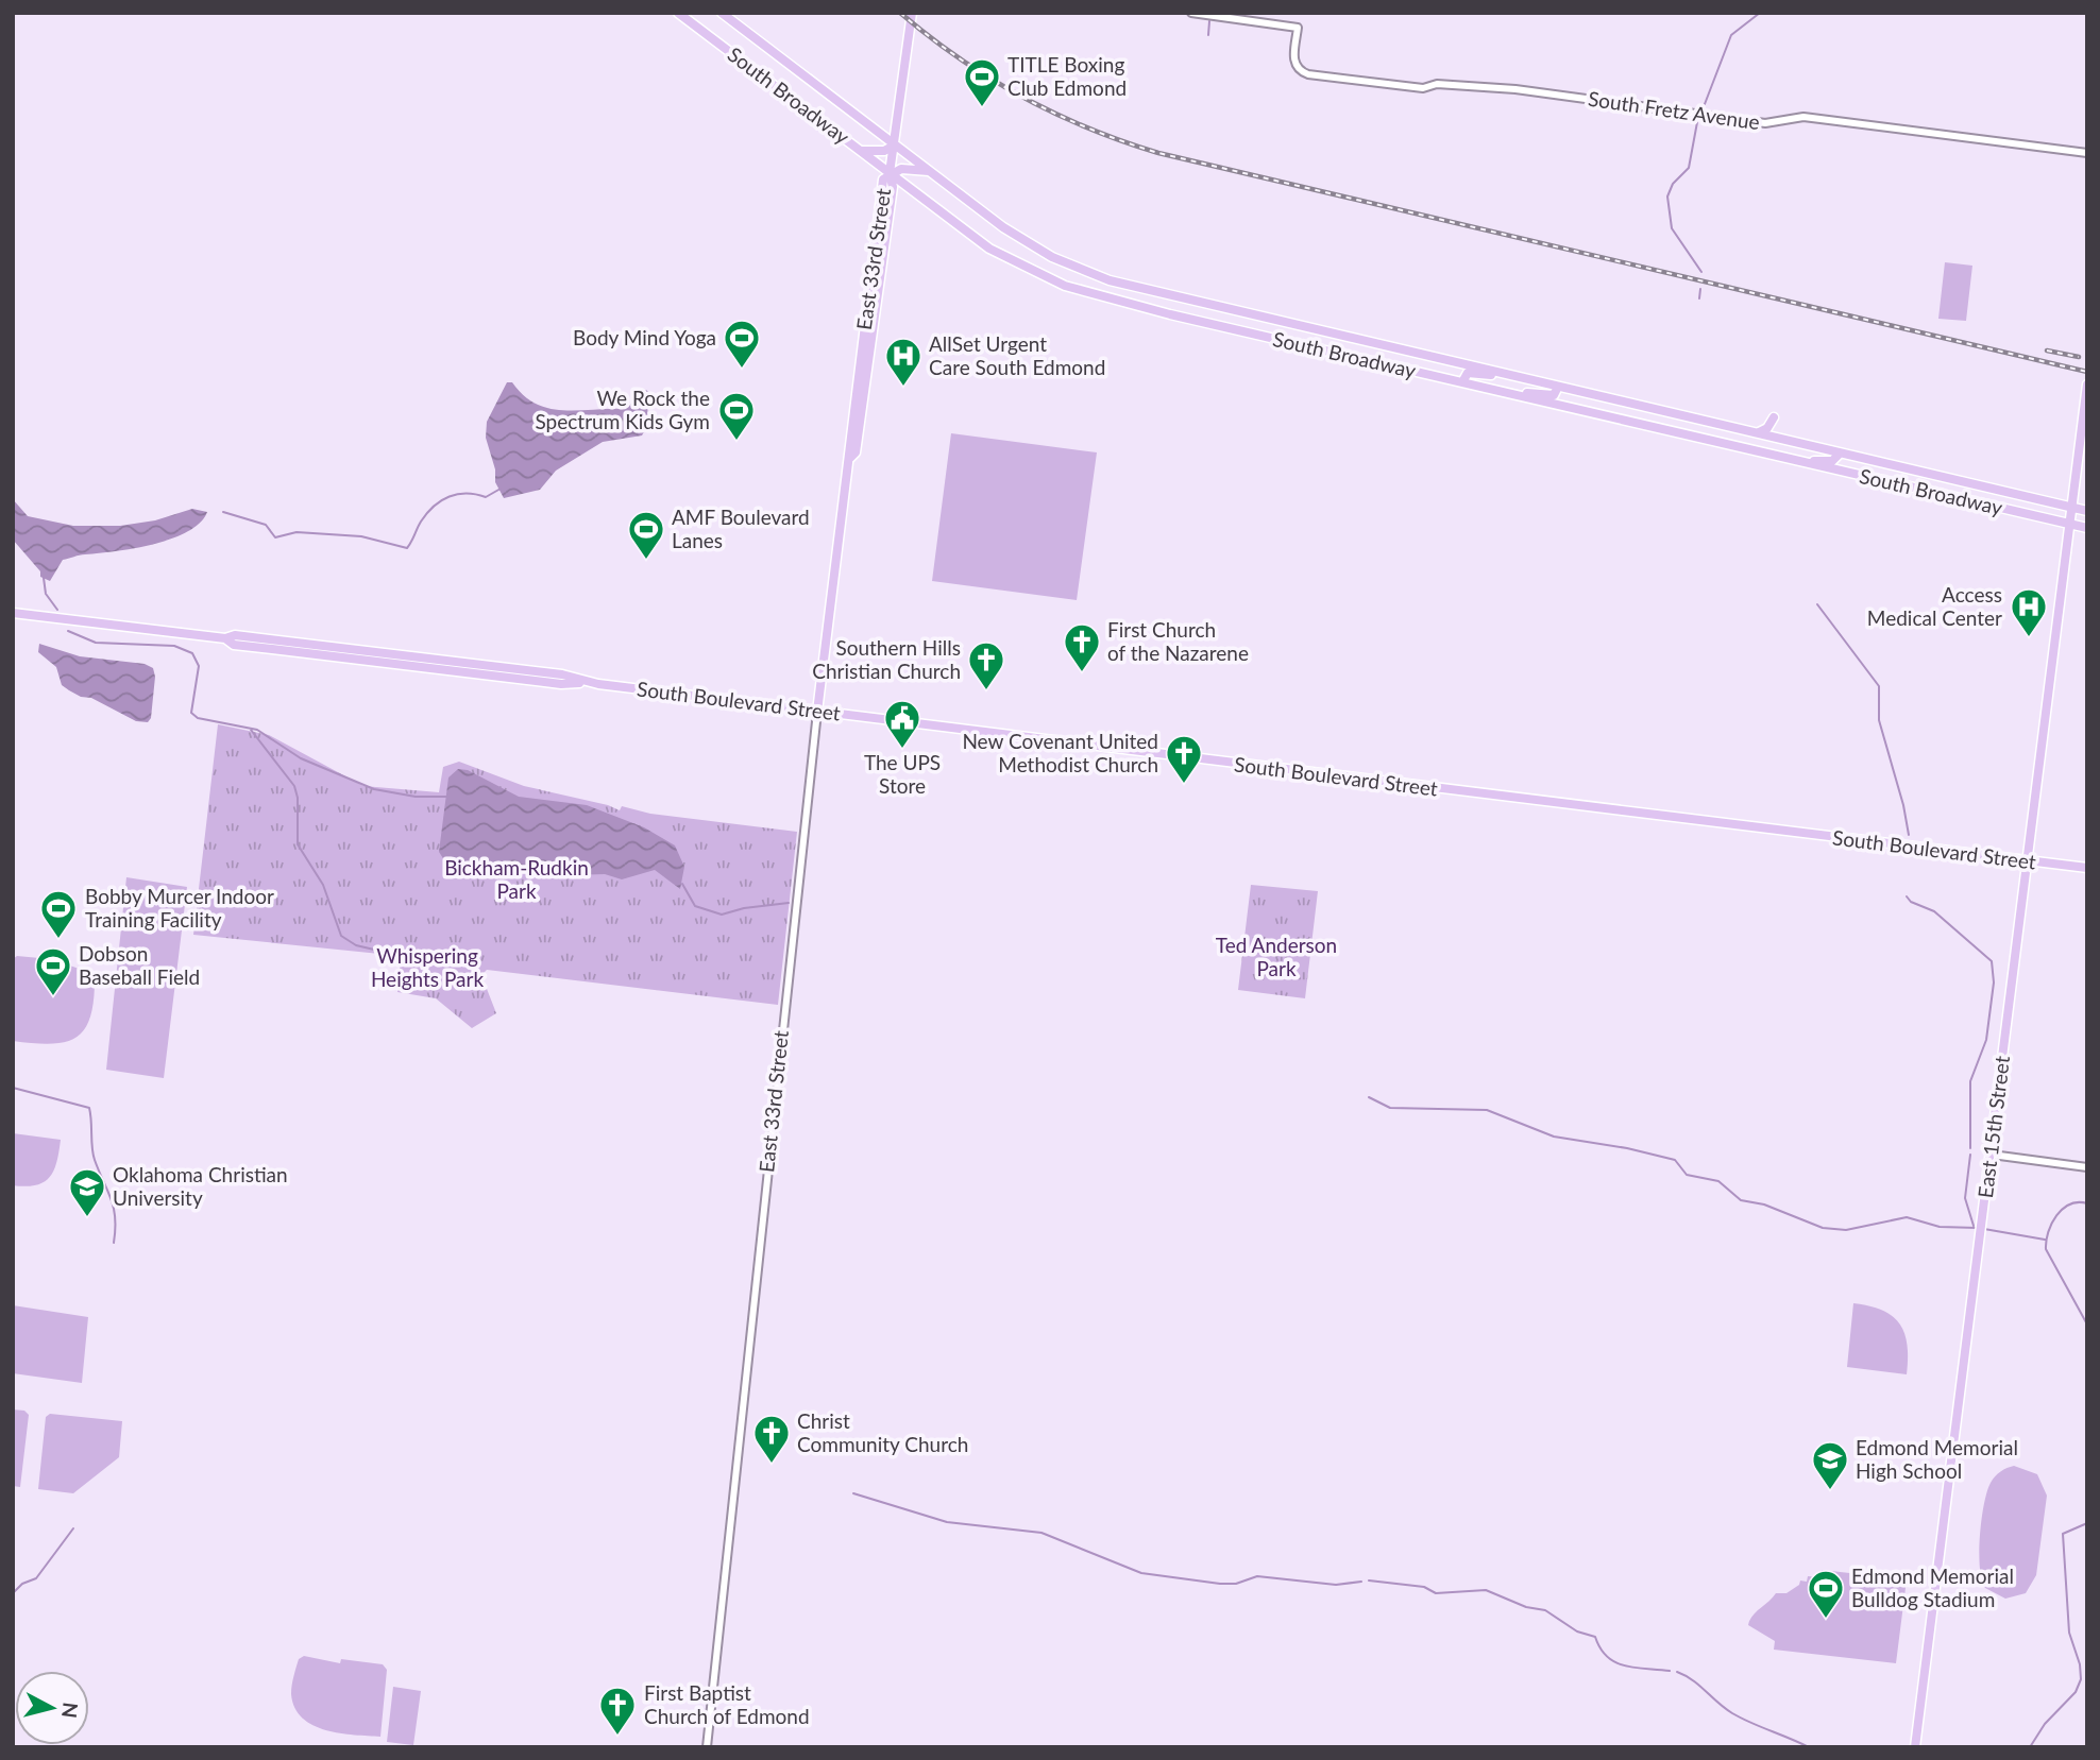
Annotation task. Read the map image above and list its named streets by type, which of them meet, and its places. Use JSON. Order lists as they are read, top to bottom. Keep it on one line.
{"streets":{"main road":["South Broadway","East 33rd Street","South Boulevard Street","East 15th Street"],"street":["South Fretz Avenue"]},"crossings":[["South Broadway","East 33rd Street"],["South Broadway","East 15th Street"],["East 33rd Street","South Boulevard Street"],["South Boulevard Street","East 15th Street"]],"parks":["Bickham-Rudkin Park","Ted Anderson Park","Whispering Heights Park"],"places":{"sports":["TITLE Boxing Club Edmond","Body Mind Yoga","We Rock the Spectrum Kids Gym","AMF Boulevard Lanes","Bobby Murcer Indoor Training Facility","Dobson Baseball Field","Edmond Memorial Bulldog Stadium"],"hospital":["AllSet Urgent Care South Edmond","Access Medical Center"],"church":["First Church of the Nazarene","Southern Hills Christian Church","New Covenant United Methodist Church","Christ Community Church","First Baptist Church of Edmond"],"public building":["The UPS Store"],"school or university":["Oklahoma Christian University","Edmond Memorial High School"]},"north":"right"}
